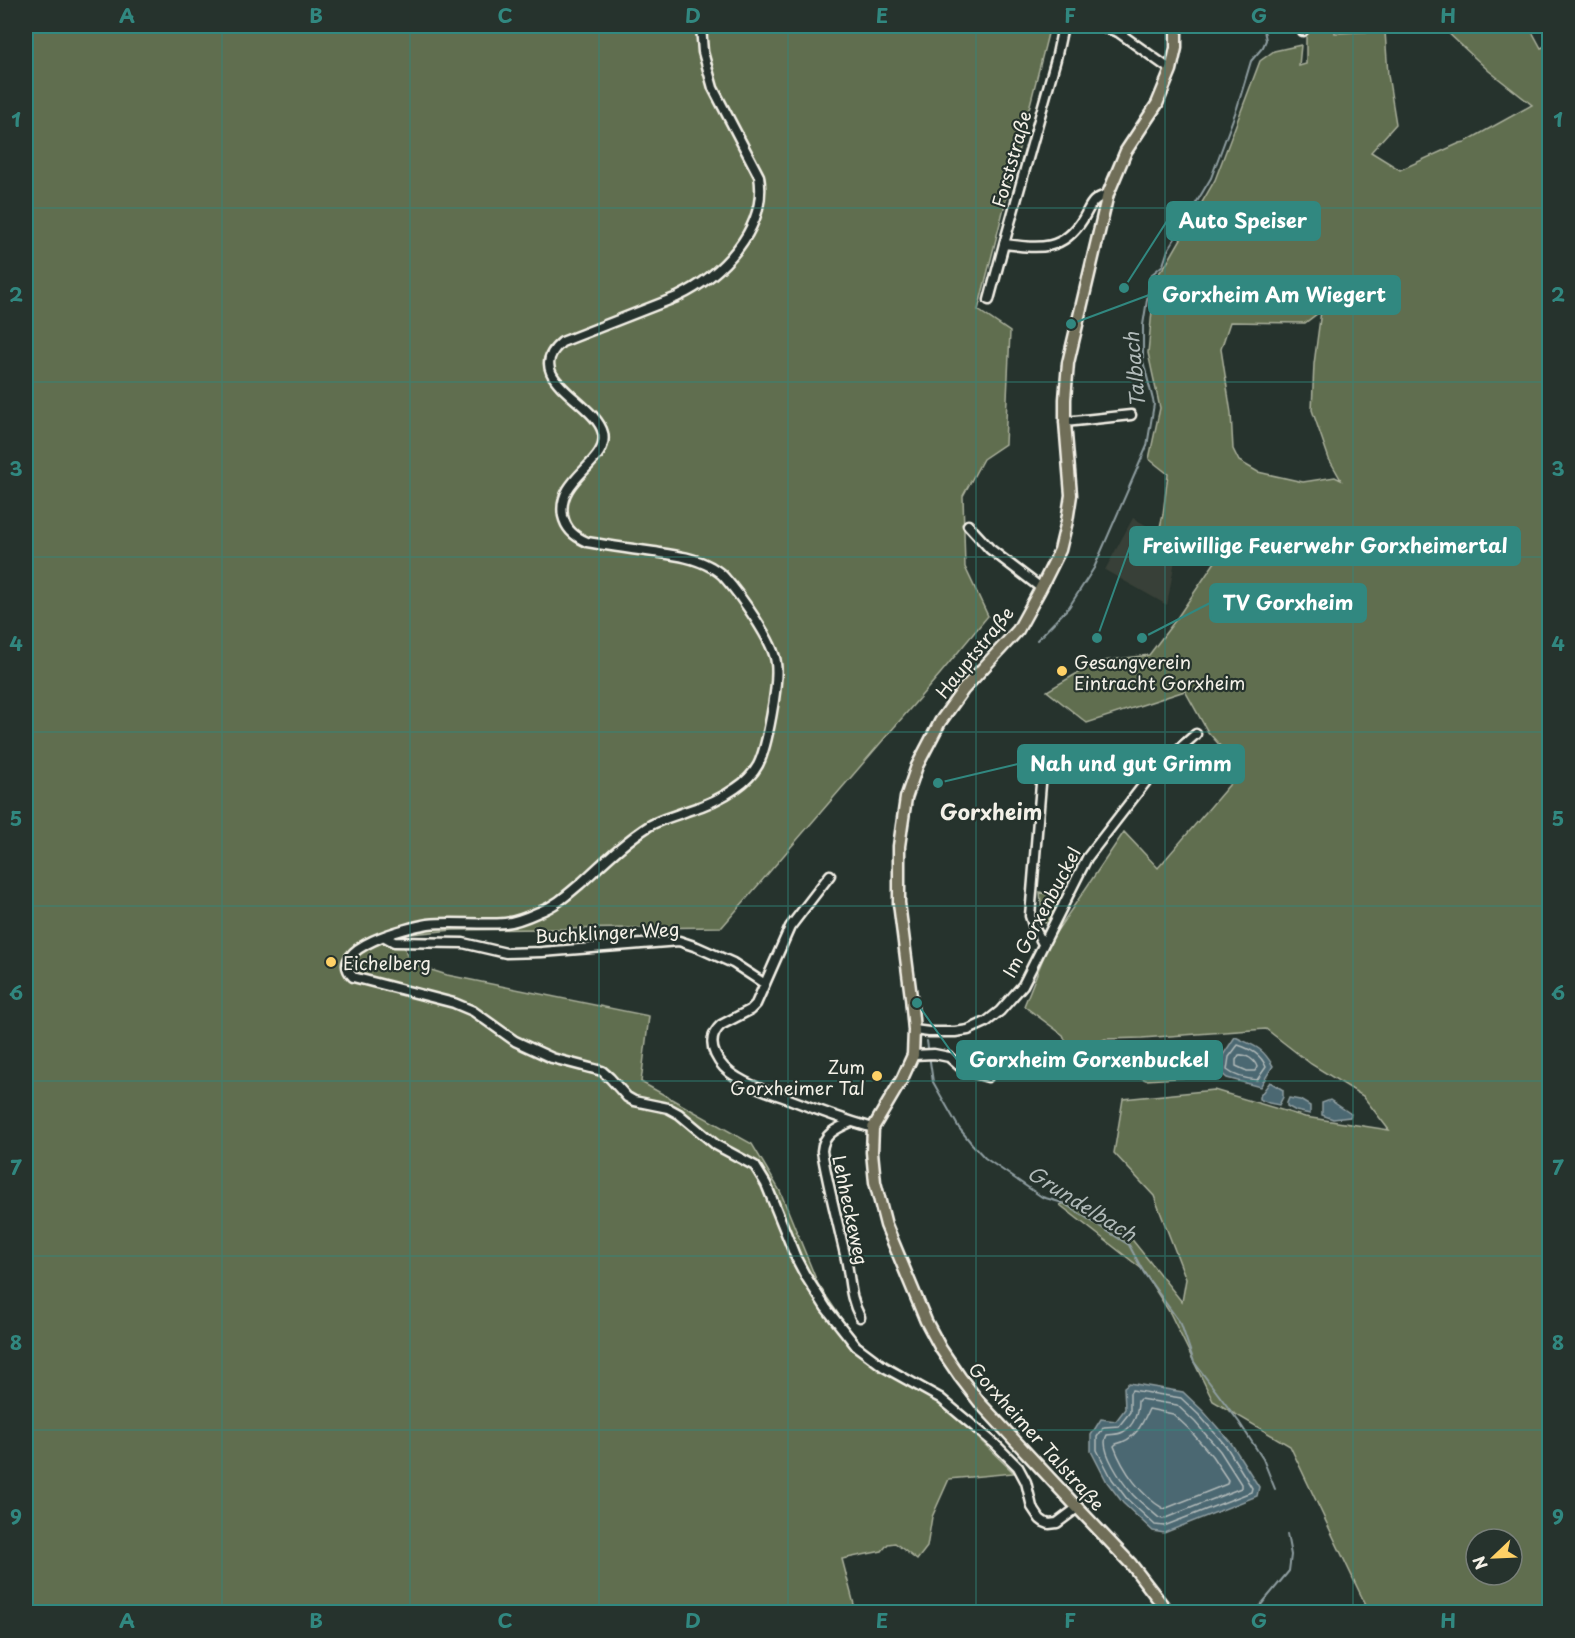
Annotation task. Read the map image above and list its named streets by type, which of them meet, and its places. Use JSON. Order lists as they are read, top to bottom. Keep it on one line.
{"streets":{"main road":["Hauptstraße","Gorxheimer Talstraße"],"street":["Forststraße","Im Gorxenbuckel","Buchklinger Weg","Lehheckeweg"]},"crossings":[["Hauptstraße","Im Gorxenbuckel"],["Hauptstraße","Gorxheimer Talstraße"]],"districts":["Gorxheim"],"water":["Talbach","Grundelbach"],"places":["Auto Speiser","Gorxheim Am Wiegert","Freiwillige Feuerwehr Gorxheimertal","TV Gorxheim","Gesangverein Eintracht Gorxheim","Nah und gut Grimm","Eichelberg","Gorxheim Gorxenbuckel","Zum Gorxheimer Tal"],"north":"bottom left","grid":{"columns":["A","B","C","D","E","F","G","H"],"rows":["1","2","3","4","5","6","7","8","9"]}}
